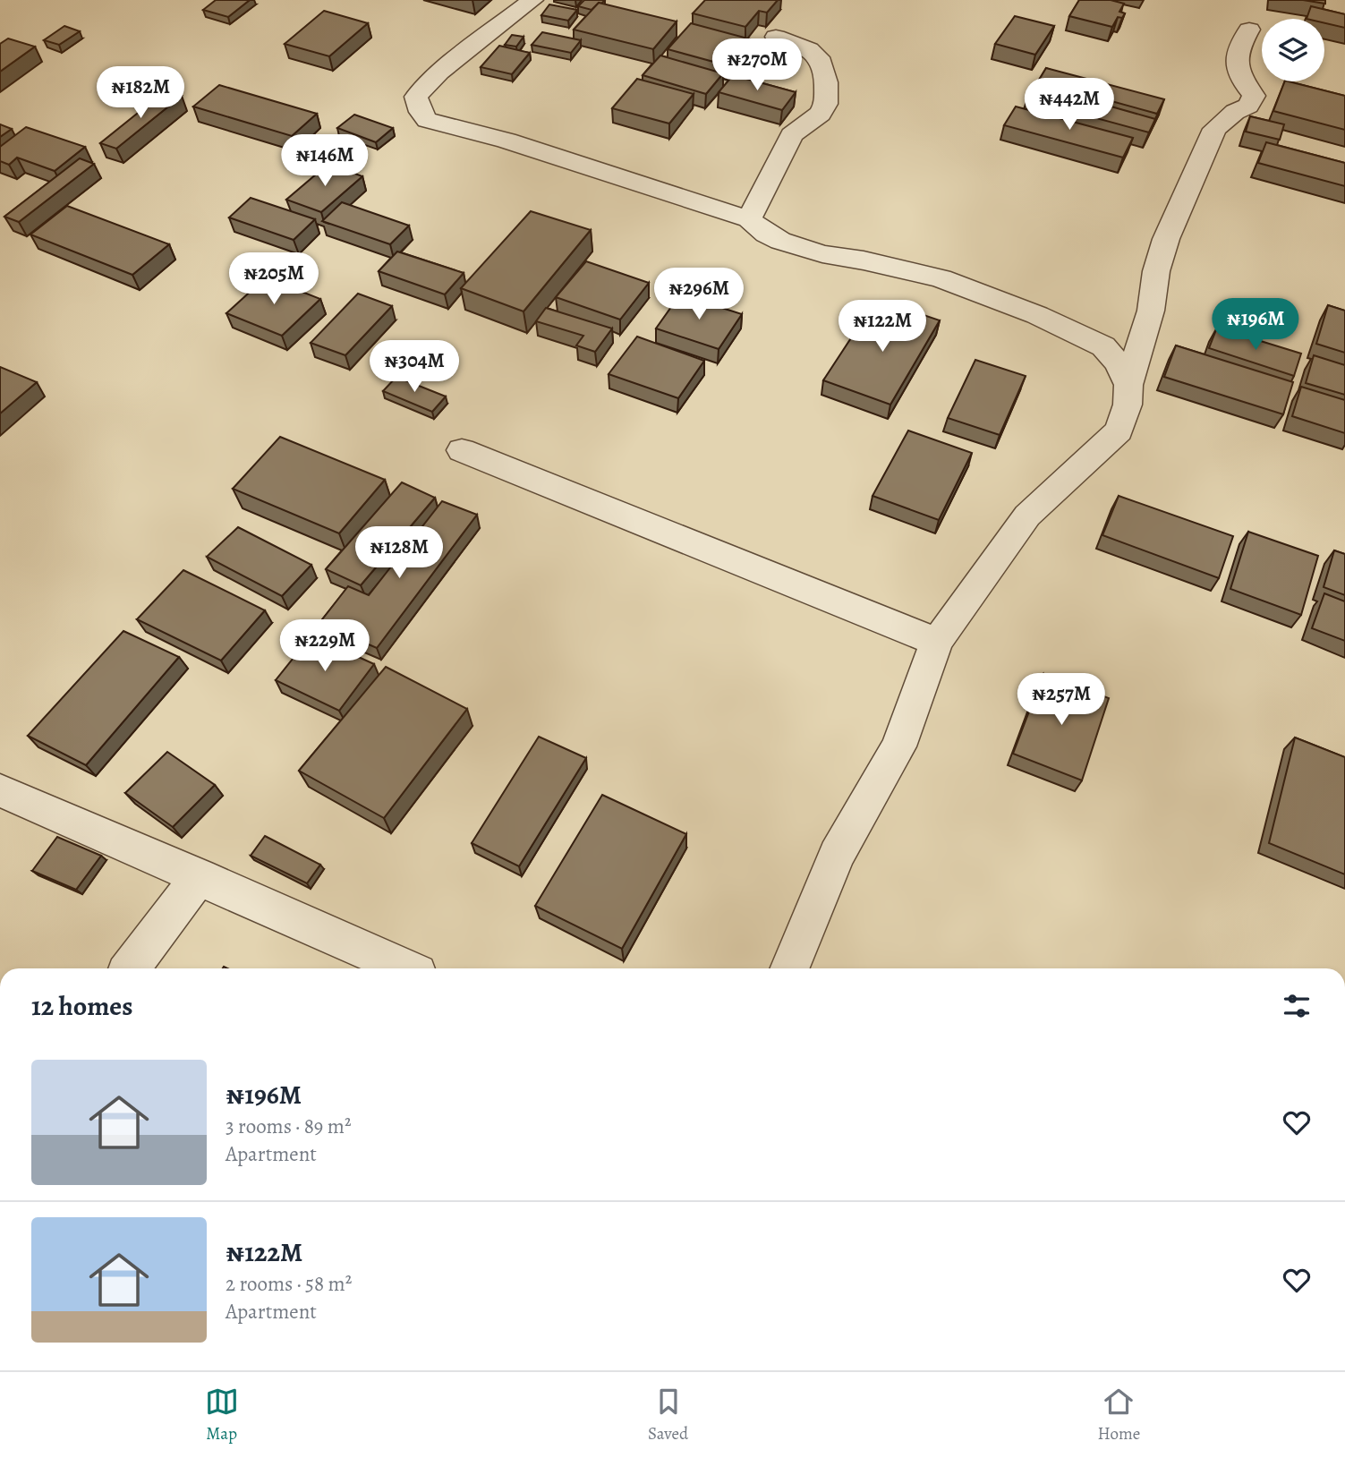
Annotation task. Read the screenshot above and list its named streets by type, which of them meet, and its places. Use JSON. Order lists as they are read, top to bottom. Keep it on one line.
{"page":{"price":["₦270M","₦182M","₦442M","₦146M","₦205M","₦296M","₦196M","₦122M","₦304M","₦128M","₦229M","₦257M"],"heading":"12 homes","list":[{"name":"₦196M","note":"3 rooms · 89 m² · Apartment"},{"name":"₦122M","note":"2 rooms · 58 m² · Apartment"}],"tabs":["Map","Saved","Home"]}}
